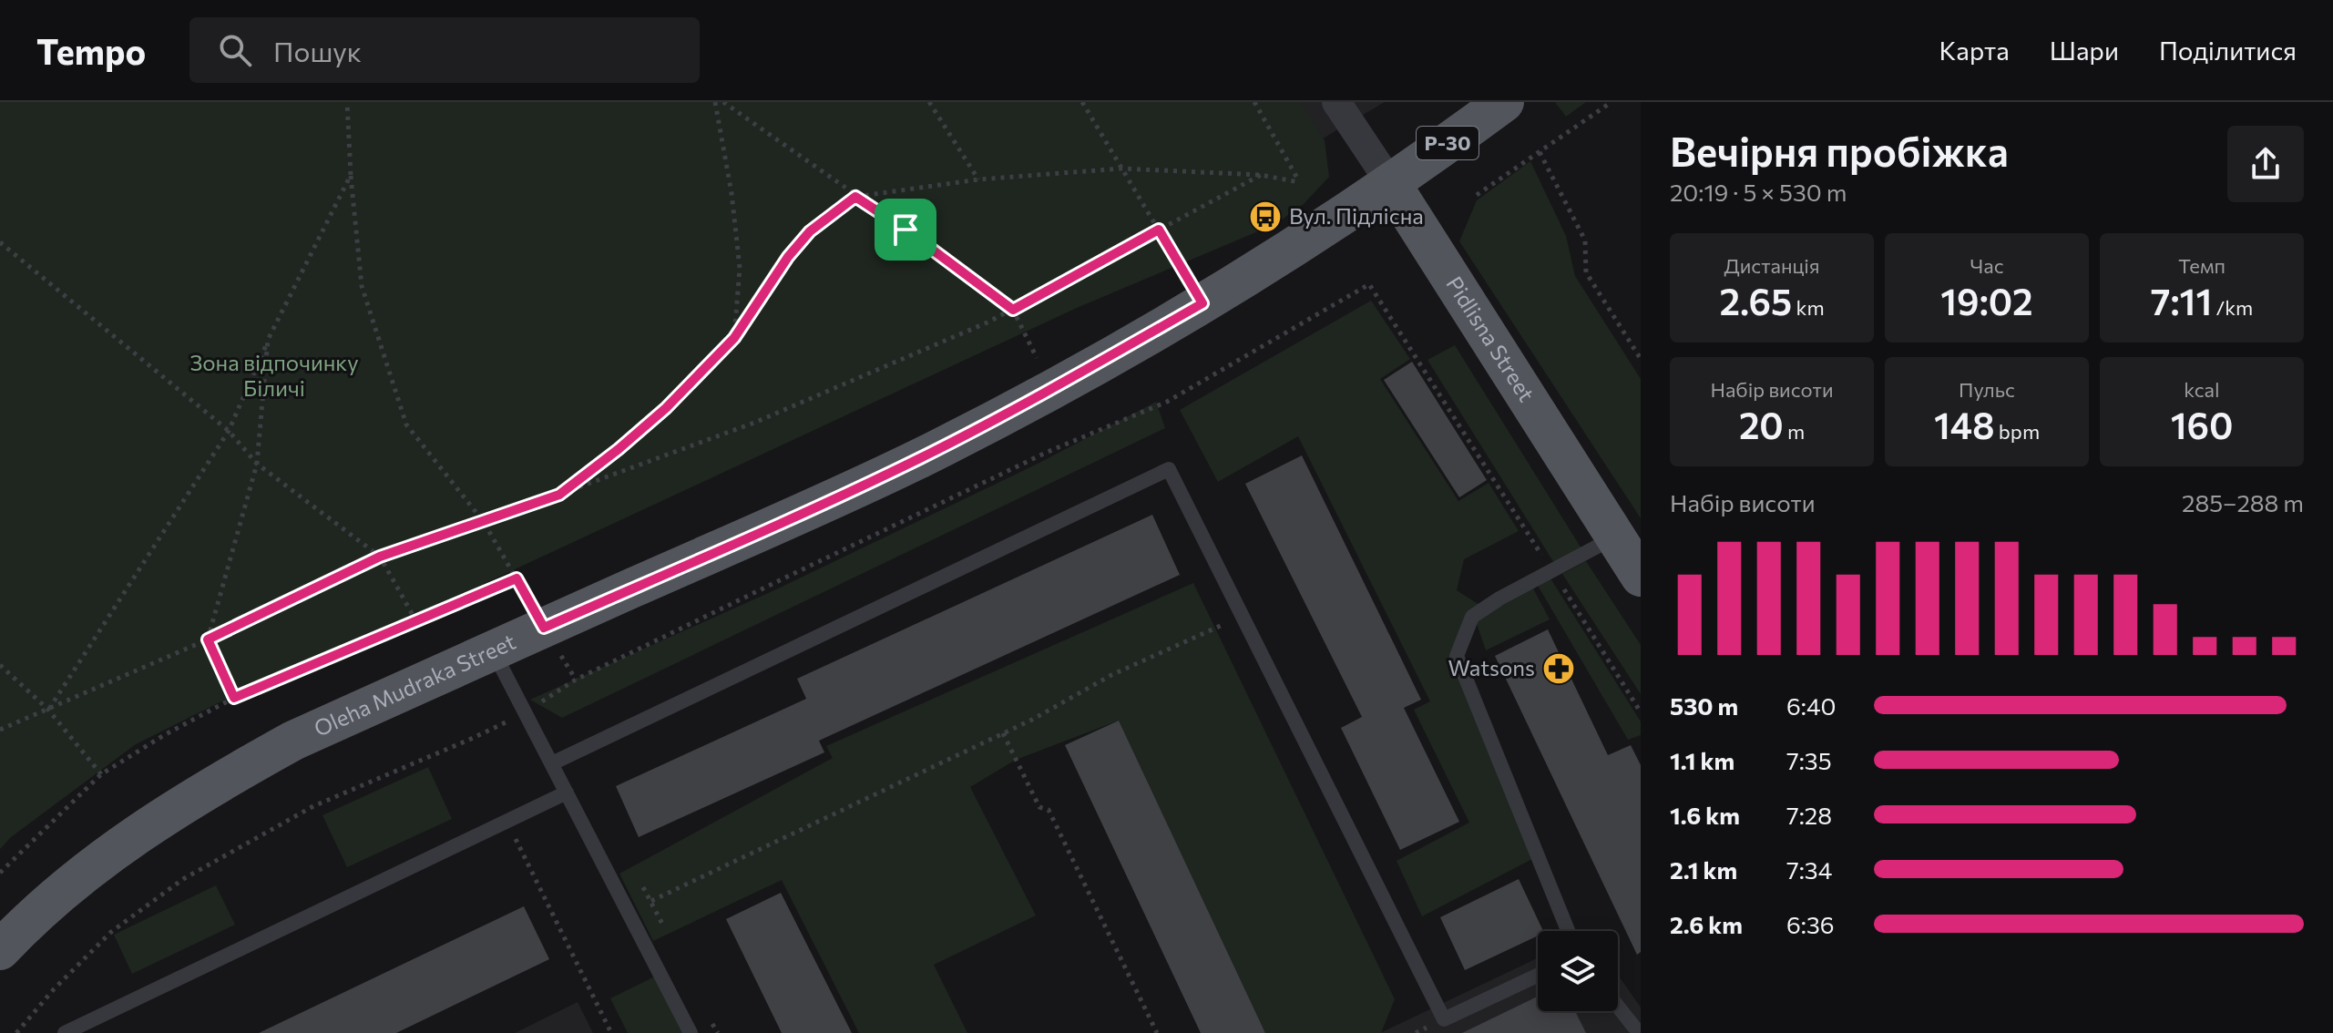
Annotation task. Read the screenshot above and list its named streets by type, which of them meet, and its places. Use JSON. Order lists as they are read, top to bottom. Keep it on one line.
{"streets":{"main road":["Р-30","Pidlisna Street","Oleha Mudraka Street"]},"crossings":[["Pidlisna Street","Oleha Mudraka Street"]],"parks":["Зона відпочинку Біличі"],"places":{"bus stop":["Вул. Підлісна"],"pharmacy":["Watsons"]},"page":{"header":"Tempo","search":"Пошук","nav":["Карта","Шари","Поділитися"],"heading":["Вечірня пробіжка","20:19 · 5 × 530 m"],"stats":[["Дистанція","2.65 km"],["Час","19:02"],["Темп","7:11 /km"],["Набір висоти","20 m"],["Пульс","148 bpm"],["kcal","160"]],"chart":["Набір висоти","285–288 m"],"list":[{"name":"530 m","note":"6:40"},{"name":"1.1 km","note":"7:35"},{"name":"1.6 km","note":"7:28"},{"name":"2.1 km","note":"7:34"},{"name":"2.6 km","note":"6:36"}]}}
